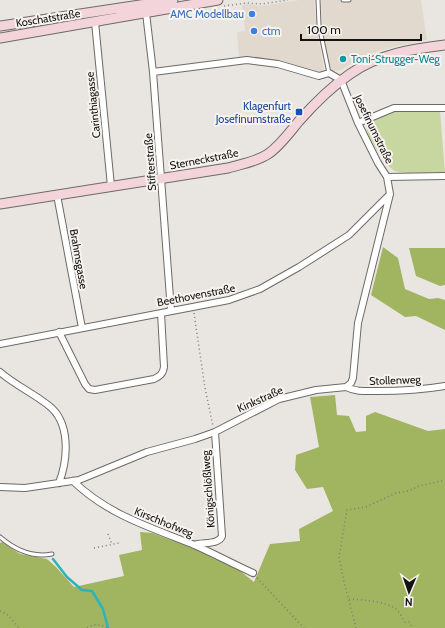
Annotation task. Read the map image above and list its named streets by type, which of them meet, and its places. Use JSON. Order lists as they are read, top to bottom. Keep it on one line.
{"streets":{"street":["Koschatstraße","Carinthiagasse","Josefinumstraße","Sterneckstraße","Stifterstraße","Brahmsgasse","Beethovenstraße","Stollenweg","Kinkstraße","Königschlößlweg","Kirschhofweg"]},"crossings":[["Koschatstraße","Carinthiagasse"],["Koschatstraße","Stifterstraße"],["Carinthiagasse","Sterneckstraße"],["Josefinumstraße","Sterneckstraße"],["Sterneckstraße","Stifterstraße"],["Sterneckstraße","Brahmsgasse"],["Stifterstraße","Beethovenstraße"],["Brahmsgasse","Beethovenstraße"],["Stollenweg","Kinkstraße"],["Kinkstraße","Königschlößlweg"],["Kinkstraße","Kirschhofweg"],["Königschlößlweg","Kirschhofweg"]],"places":{"other":["AMC Modellbau","ctm","Toni-Strugger-Weg"],"transit":["Klagenfurt Josefinumstraße"]},"scale_bar":"100 m","north":"bottom"}
